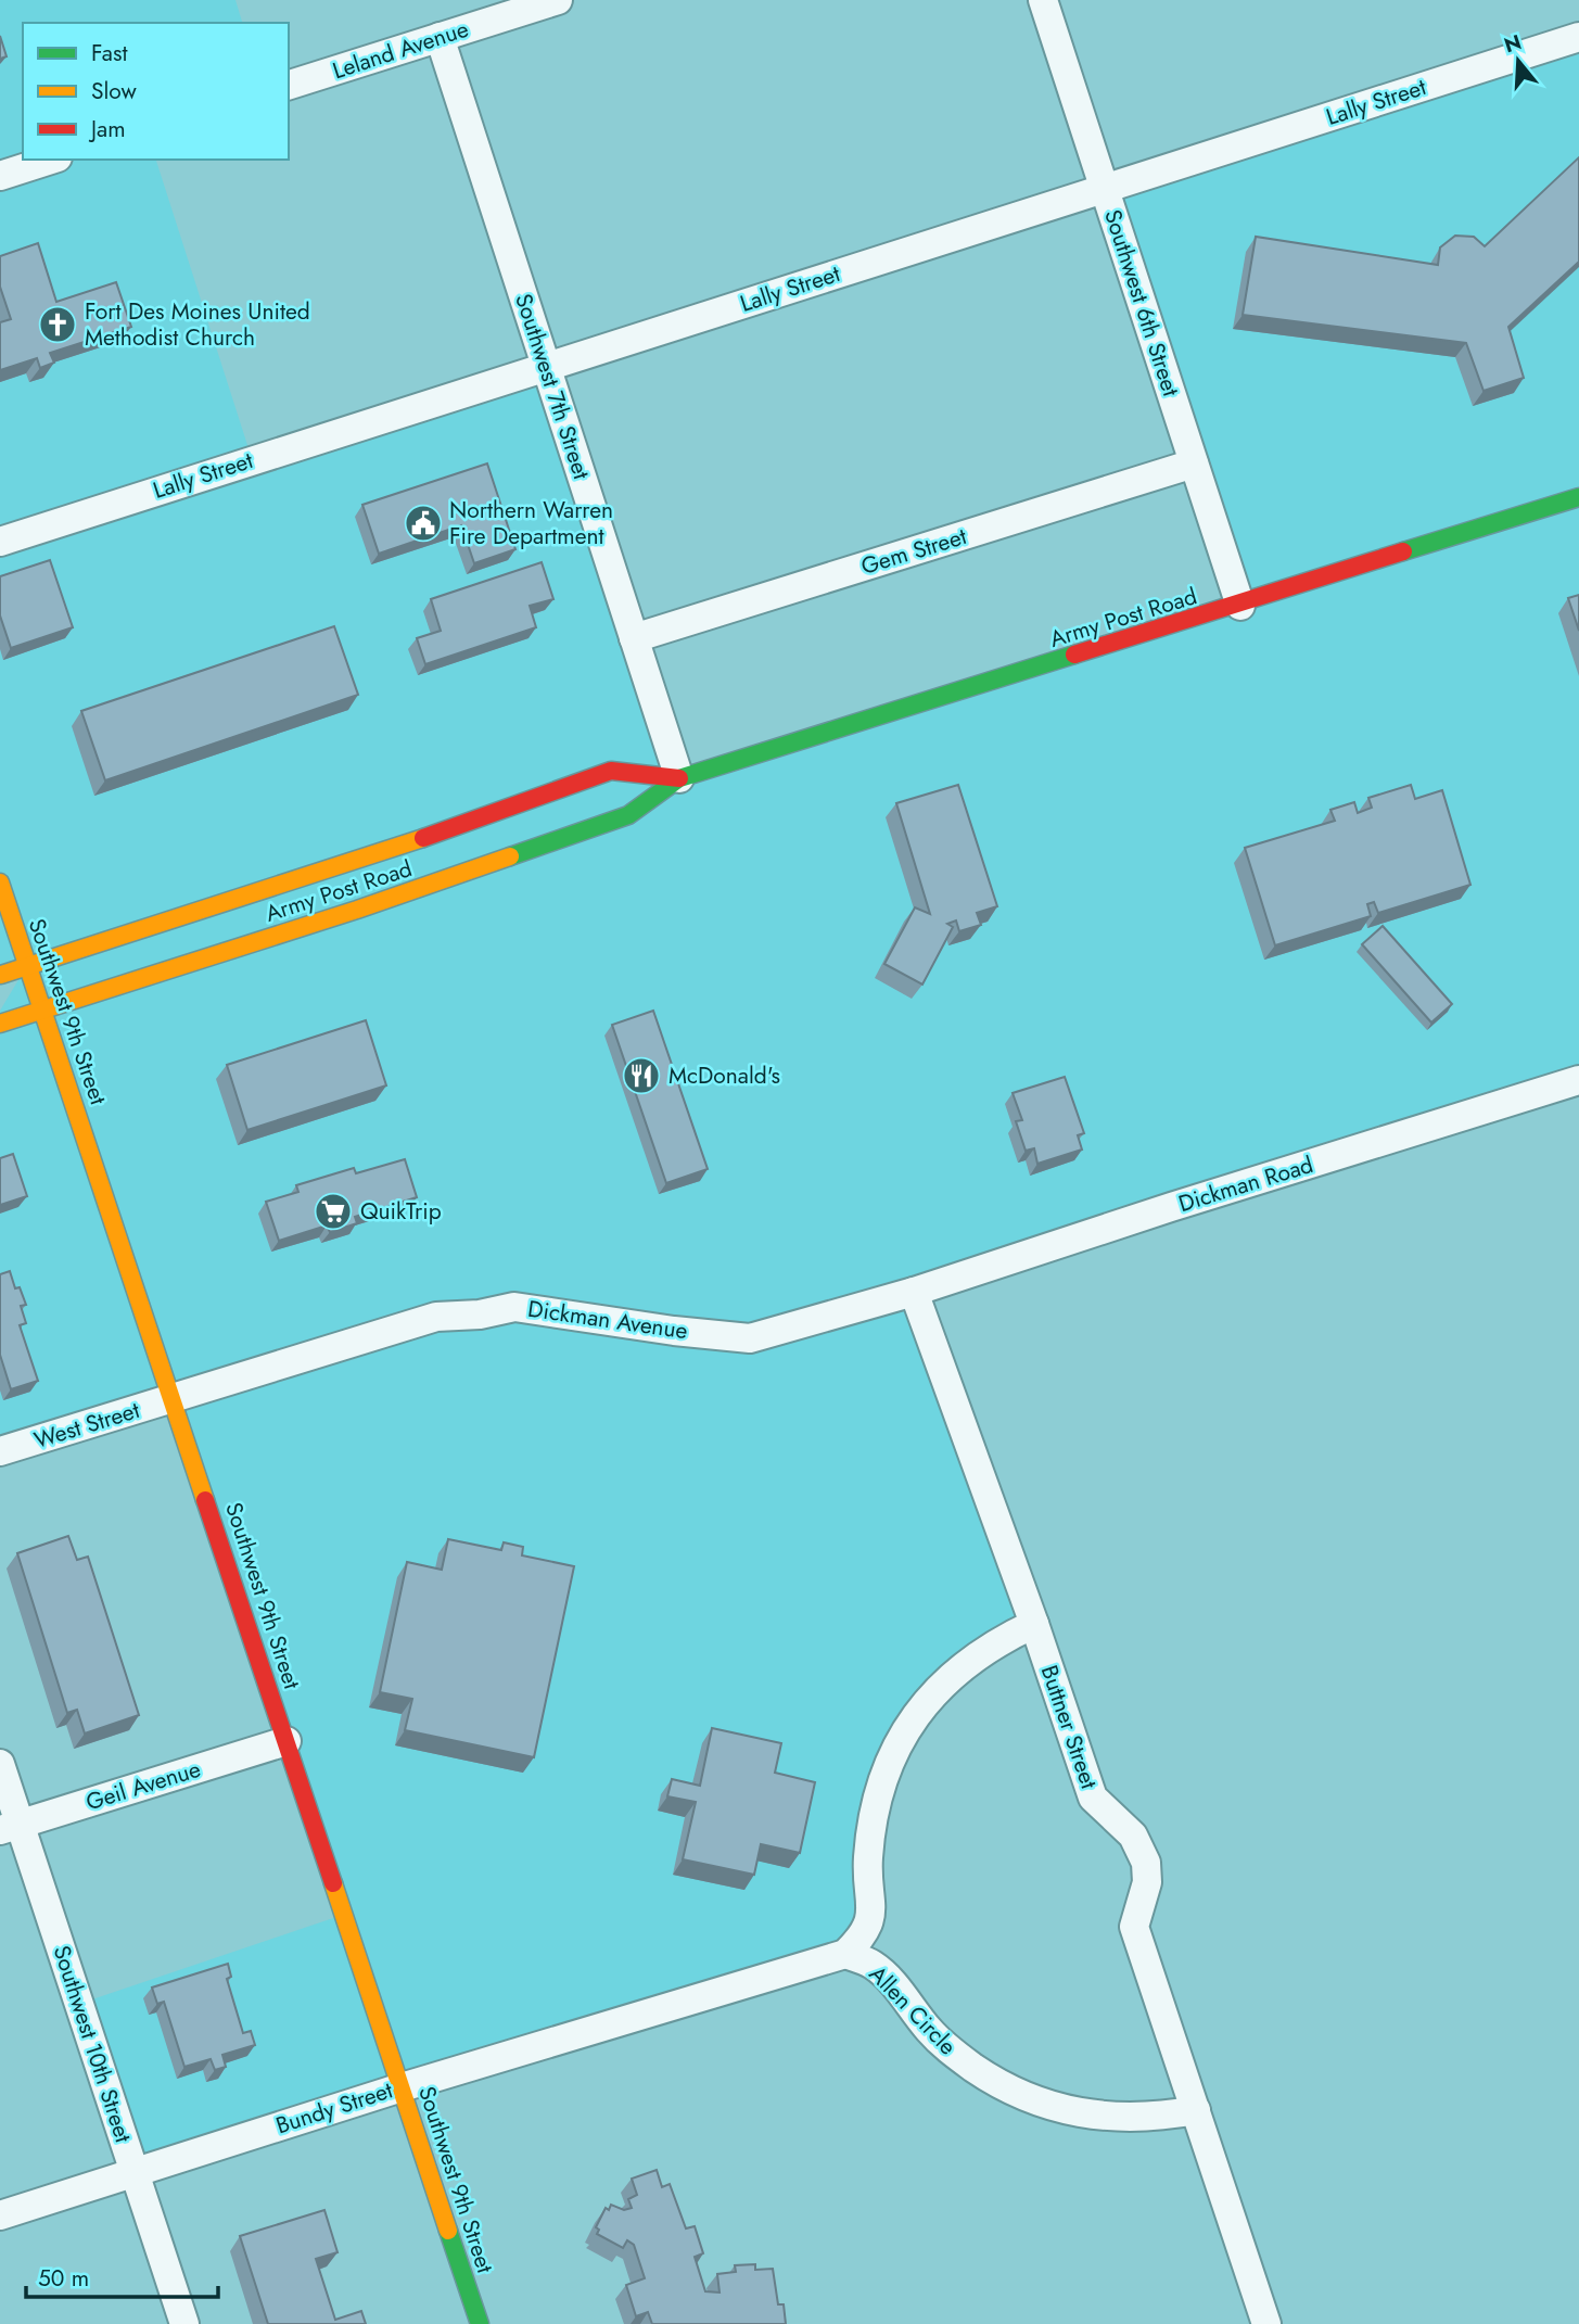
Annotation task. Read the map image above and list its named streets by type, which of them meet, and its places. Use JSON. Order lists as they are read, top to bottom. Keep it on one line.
{"streets":{"main road":["Army Post Road","Southwest 9th Street"],"street":["Leland Avenue","Lally Street","Southwest 6th Street","Southwest 7th Street","Gem Street","Dickman Road","Dickman Avenue","West Street","Buttner Street","Geil Avenue","Allen Circle","Southwest 10th Street","Bundy Street"]},"crossings":[["Leland Avenue","Southwest 7th Street"],["Lally Street","Southwest 6th Street"],["Lally Street","Southwest 7th Street"],["Southwest 6th Street","Gem Street"],["Southwest 6th Street","Army Post Road"],["Southwest 7th Street","Gem Street"],["Southwest 7th Street","Army Post Road"],["Army Post Road","Southwest 9th Street"],["Southwest 9th Street","Dickman Avenue"],["Southwest 9th Street","West Street"],["Southwest 9th Street","Geil Avenue"],["Southwest 9th Street","Bundy Street"],["Dickman Road","Dickman Avenue"],["Dickman Road","Buttner Street"],["Dickman Avenue","West Street"],["Dickman Avenue","Buttner Street"],["Buttner Street","Allen Circle"],["Geil Avenue","Southwest 10th Street"],["Allen Circle","Bundy Street"],["Southwest 10th Street","Bundy Street"]],"places":{"church":["Fort Des Moines United Methodist Church"],"public building":["Northern Warren Fire Department"],"restaurant":["McDonald's"],"supermarket":["QuikTrip"]},"legend":["Fast","Slow","Jam"],"scale_bar":"50 m","north":"top"}
